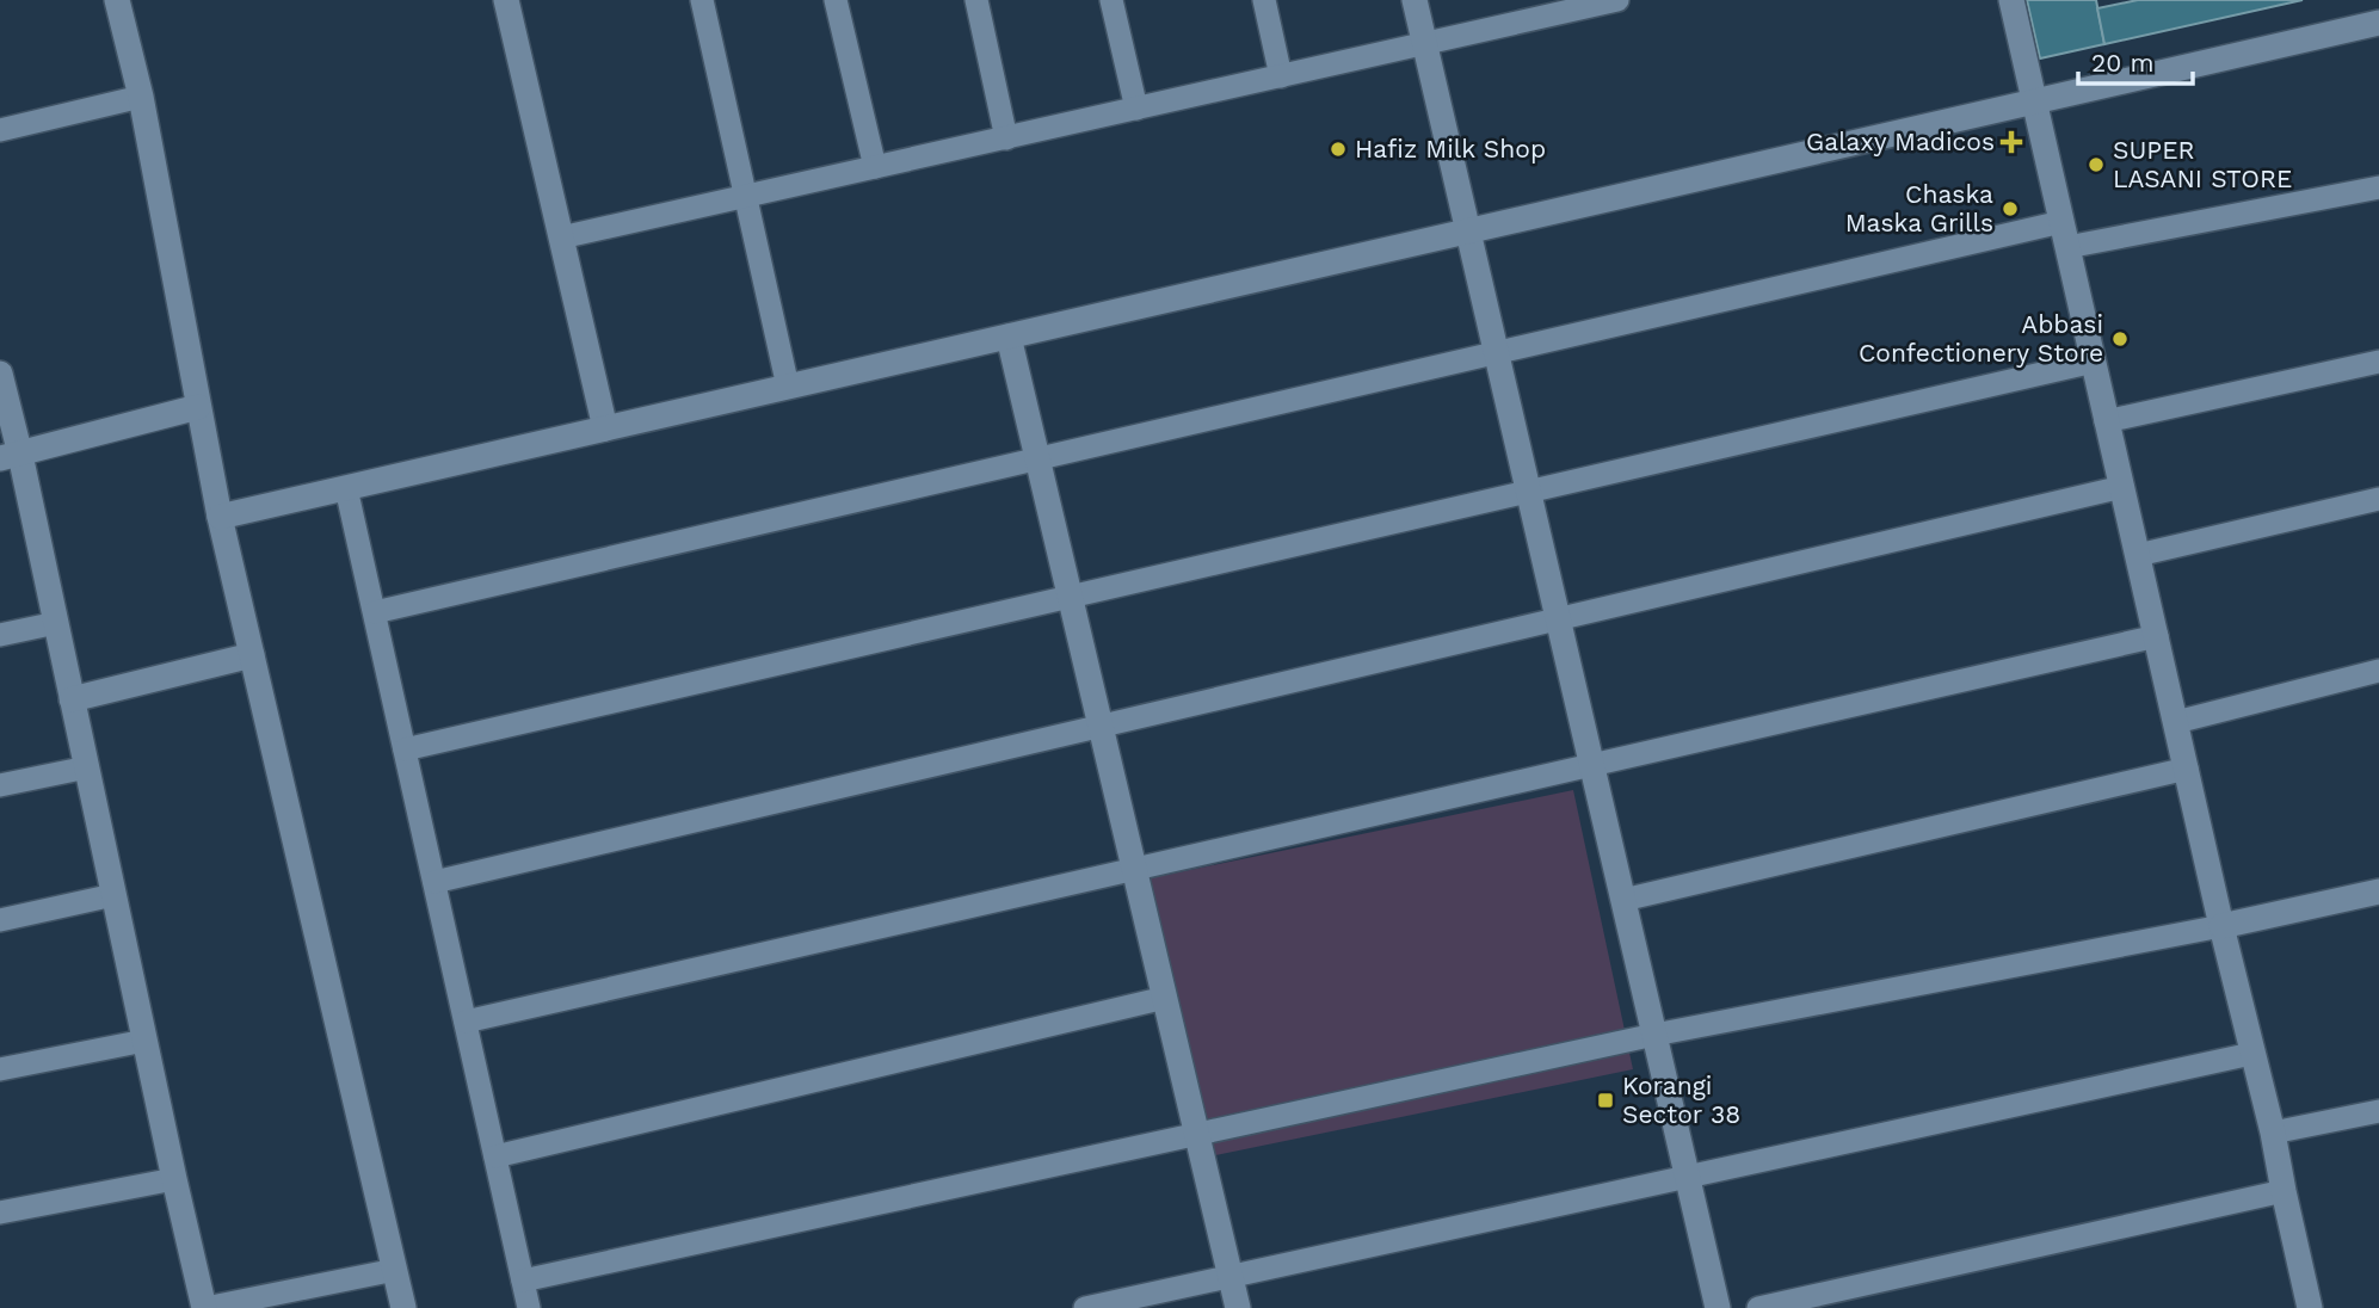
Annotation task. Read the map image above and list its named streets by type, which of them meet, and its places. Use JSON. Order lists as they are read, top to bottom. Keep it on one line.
{"places":{"health":["Galaxy Madicos"],"other":["Hafiz Milk Shop","SUPER LASANI STORE","Chaska Maska Grills","Abbasi Confectionery Store"],"transit":["Korangi Sector 38"]},"scale_bar":"20 m"}
